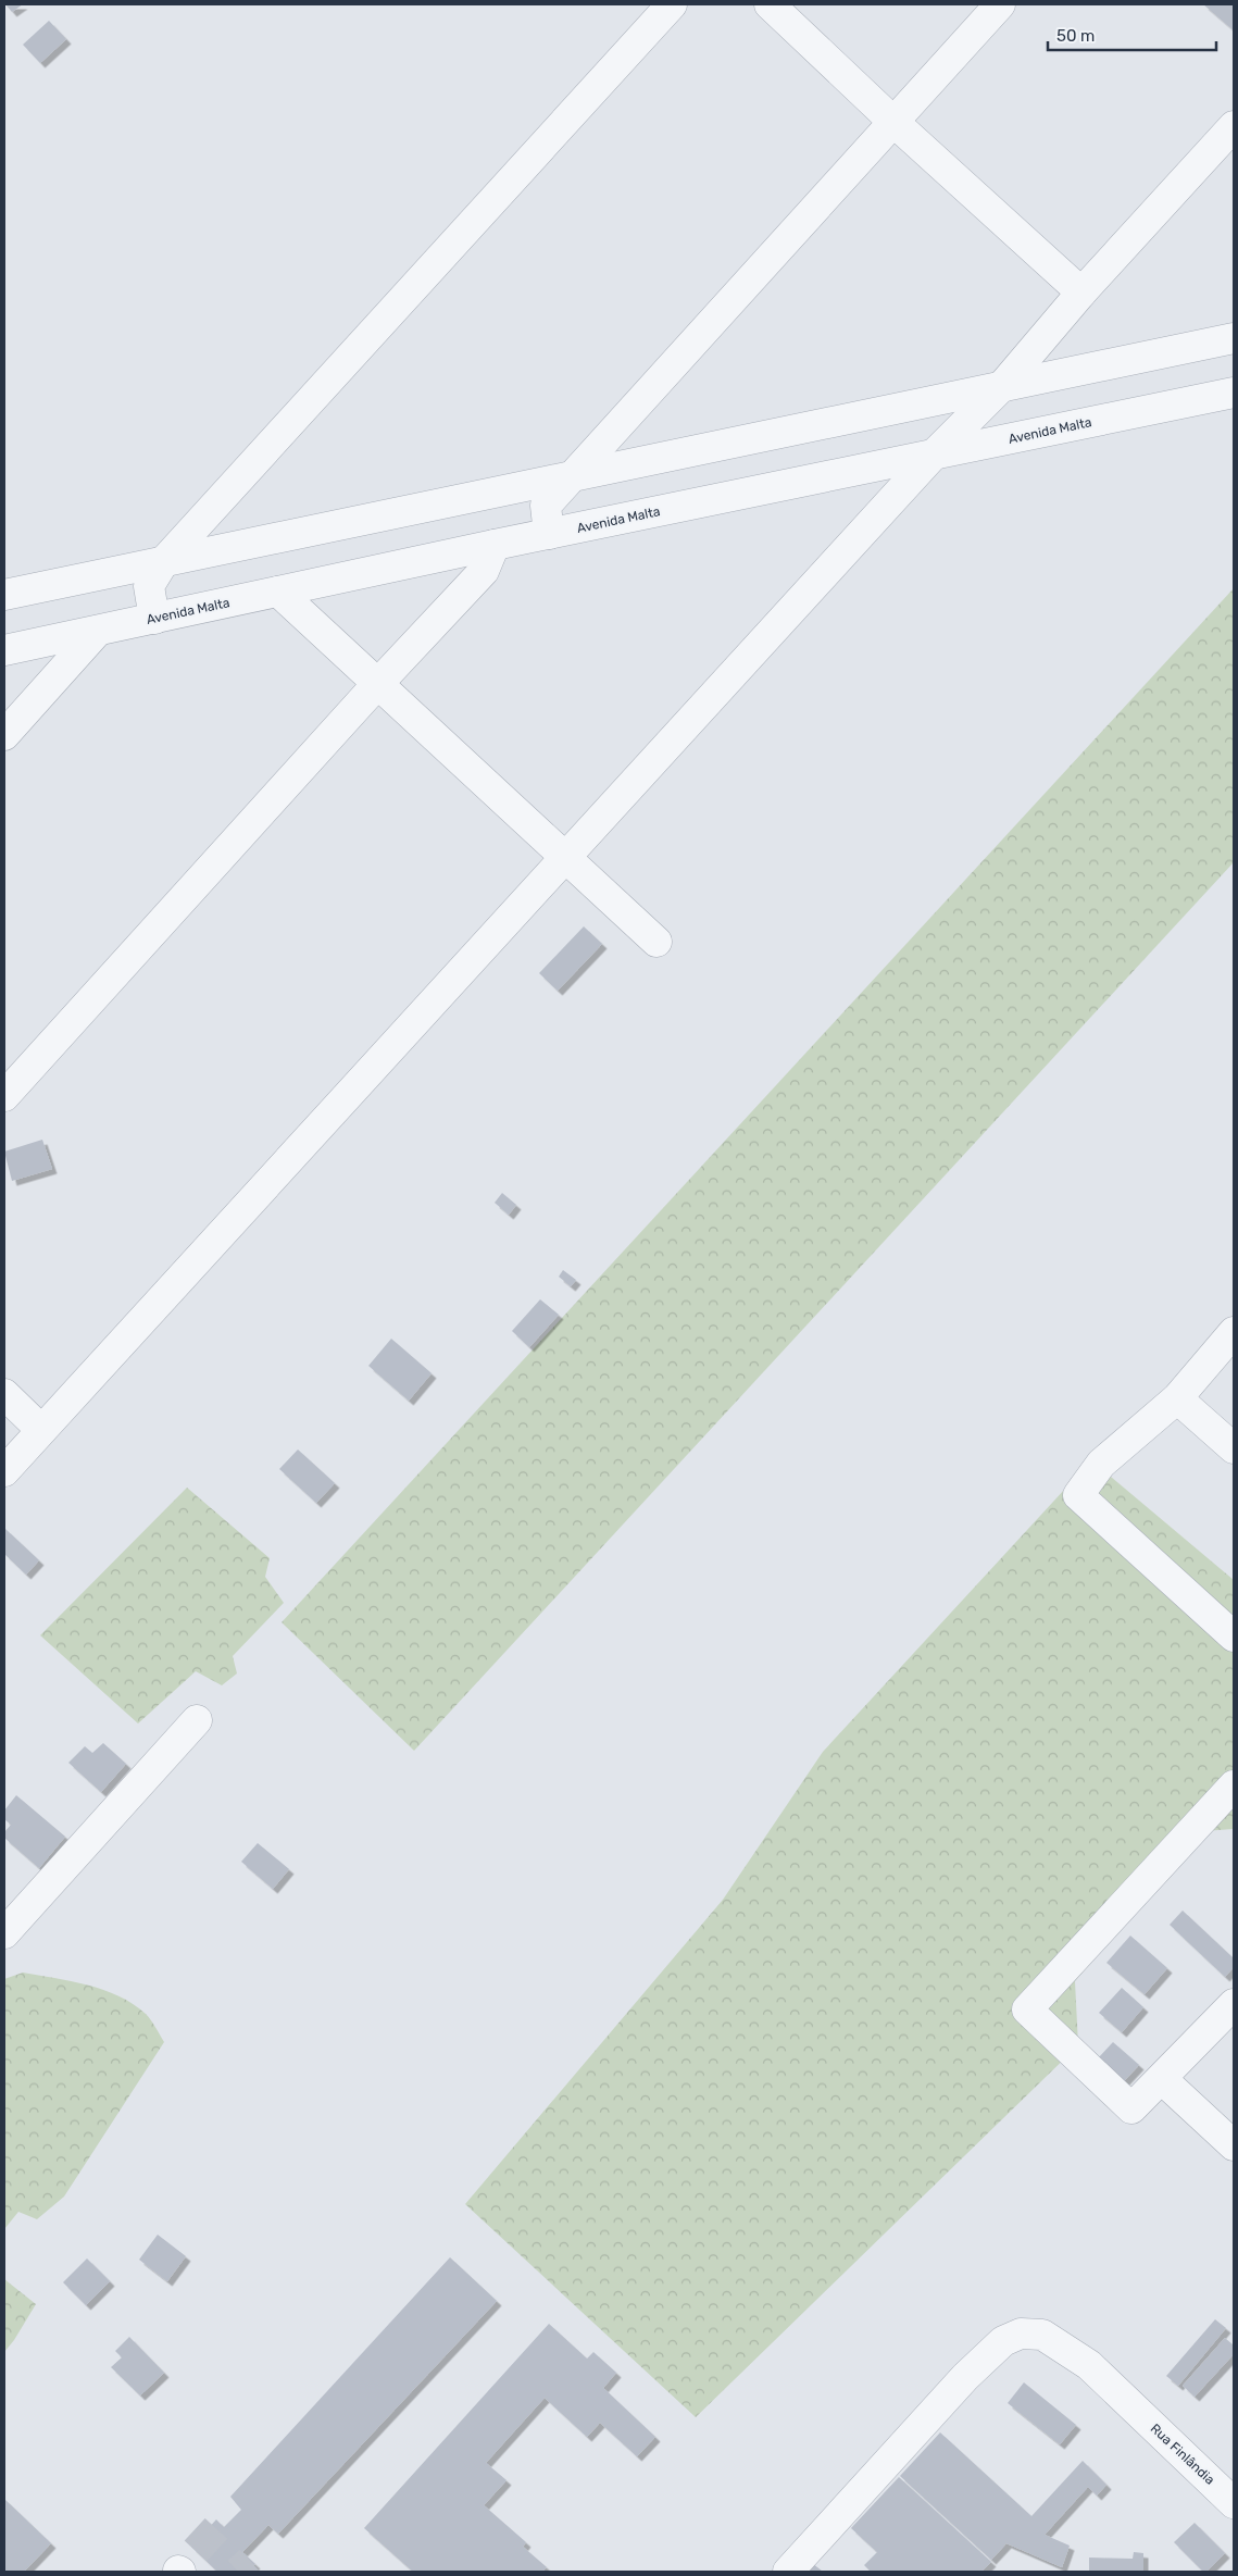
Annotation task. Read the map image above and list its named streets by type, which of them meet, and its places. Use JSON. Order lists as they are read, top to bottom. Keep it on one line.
{"streets":{"street":["Avenida Malta","Rua Finlândia"]},"scale_bar":"50 m"}
